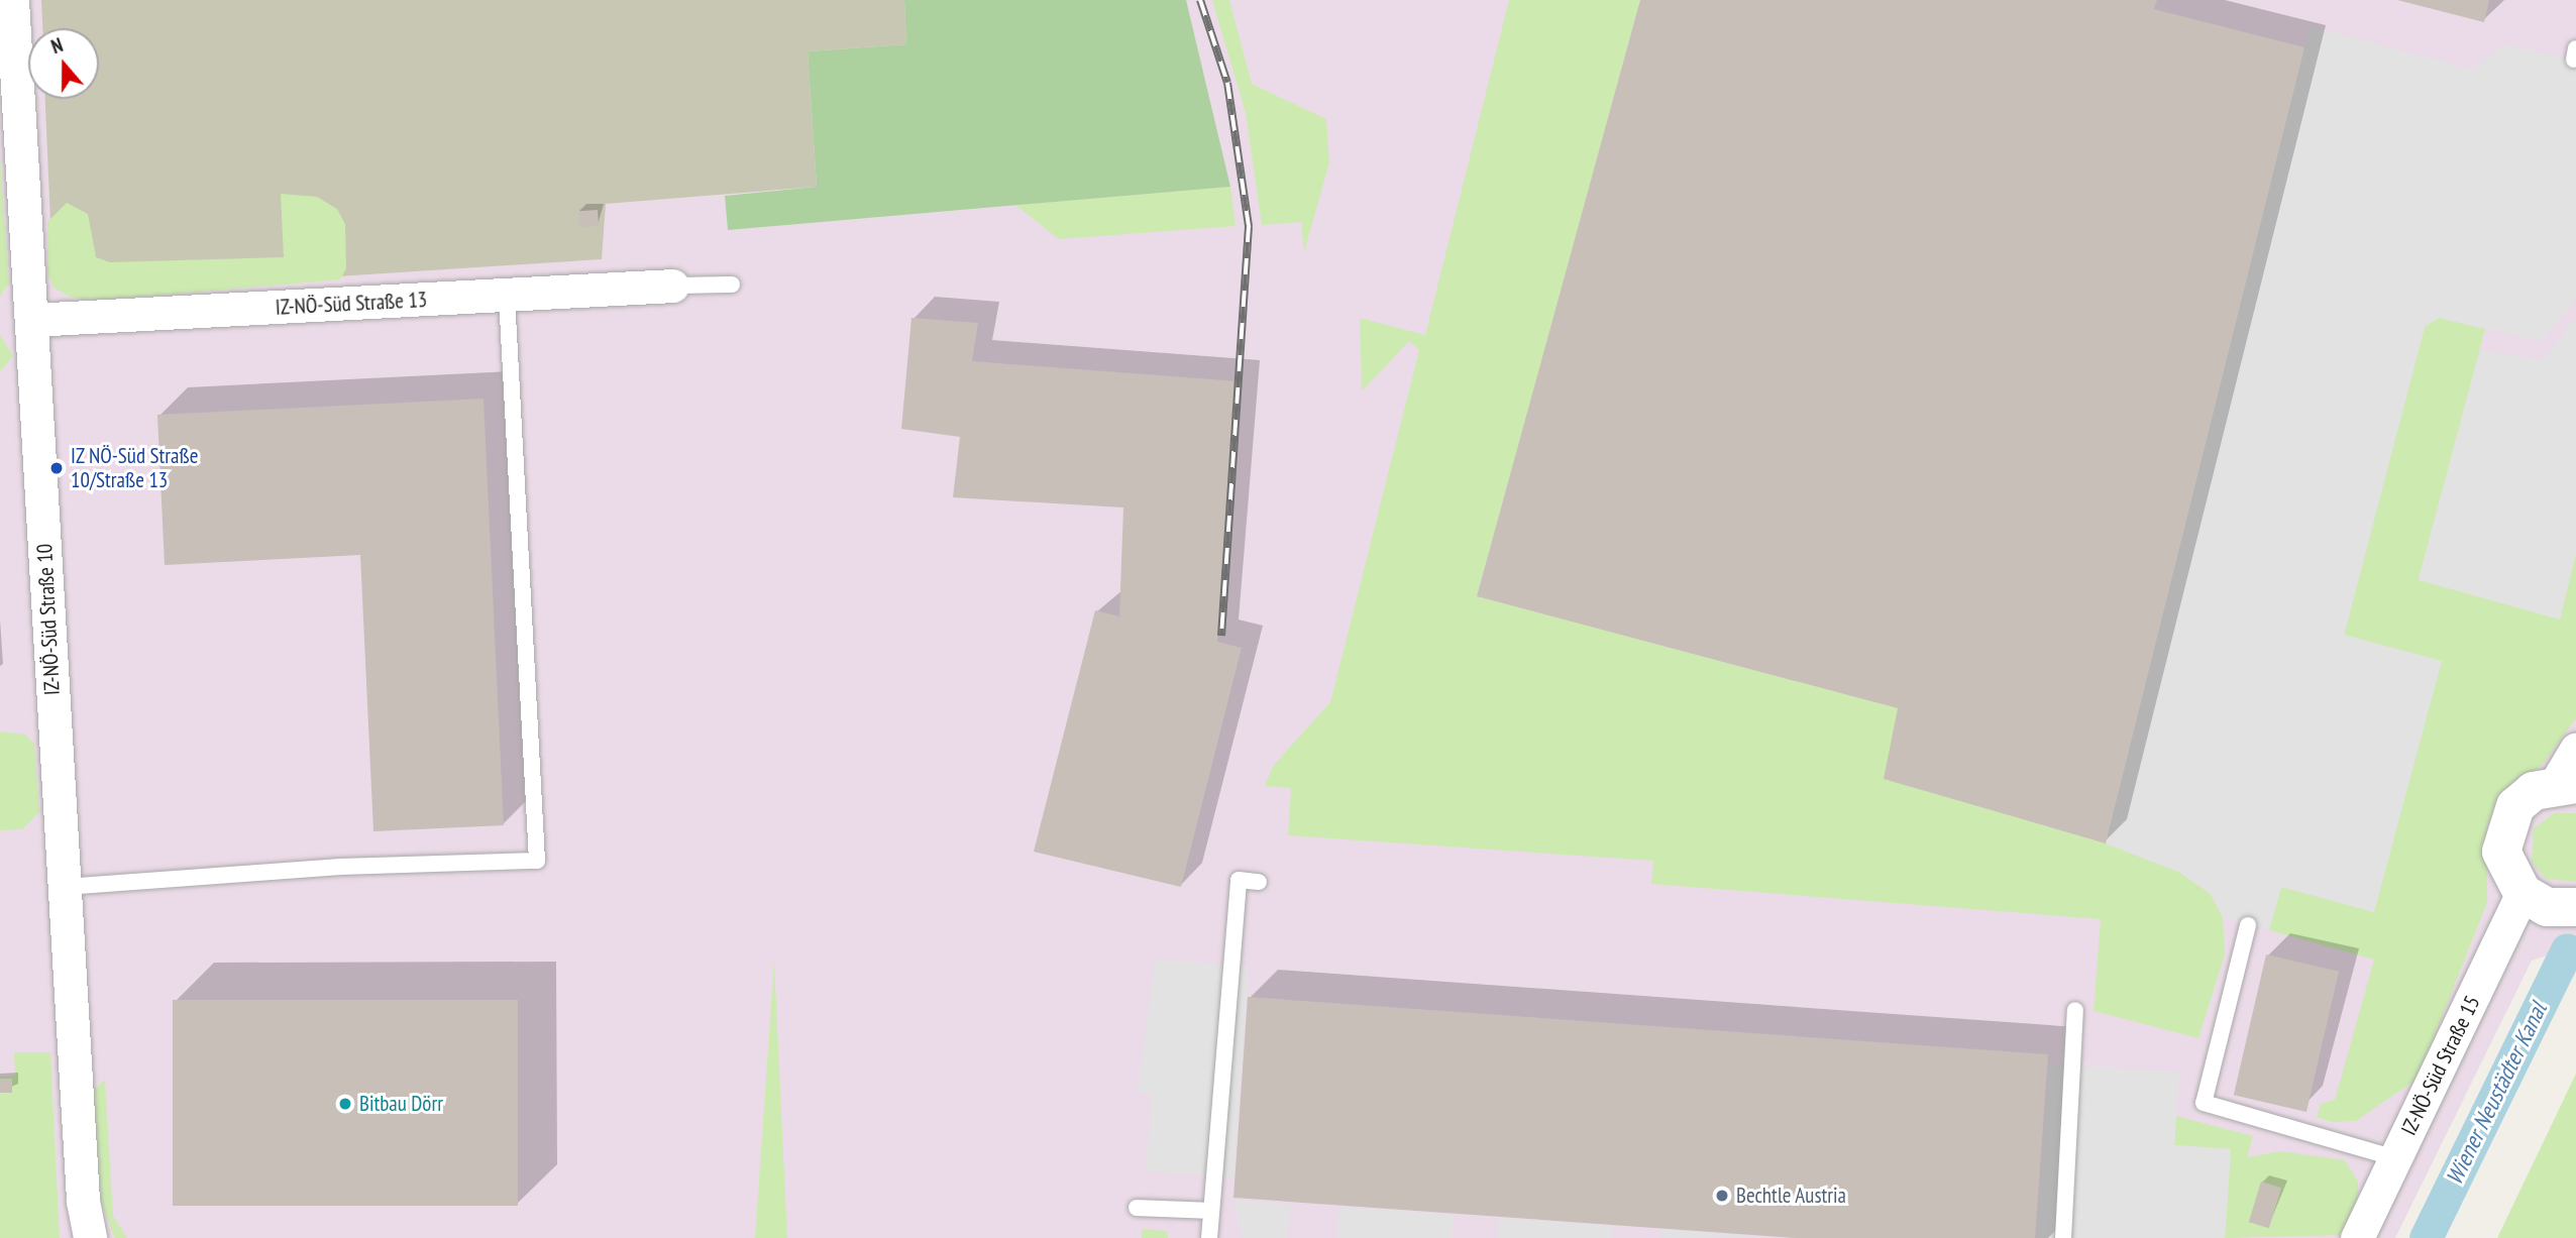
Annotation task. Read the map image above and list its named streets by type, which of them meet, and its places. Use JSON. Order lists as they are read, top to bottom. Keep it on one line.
{"streets":{"street":["IZ-NÖ-Süd Straße 13","IZ-NÖ-Süd Straße 10","IZ-NÖ-Süd Straße 15"]},"crossings":[["IZ-NÖ-Süd Straße 13","IZ-NÖ-Süd Straße 10"]],"water":["Wiener Neustädter Kanal"],"places":["IZ NÖ-Süd Straße 10/Straße 13","Bitbau Dörr","Bechtle Austria"],"north":"top"}
